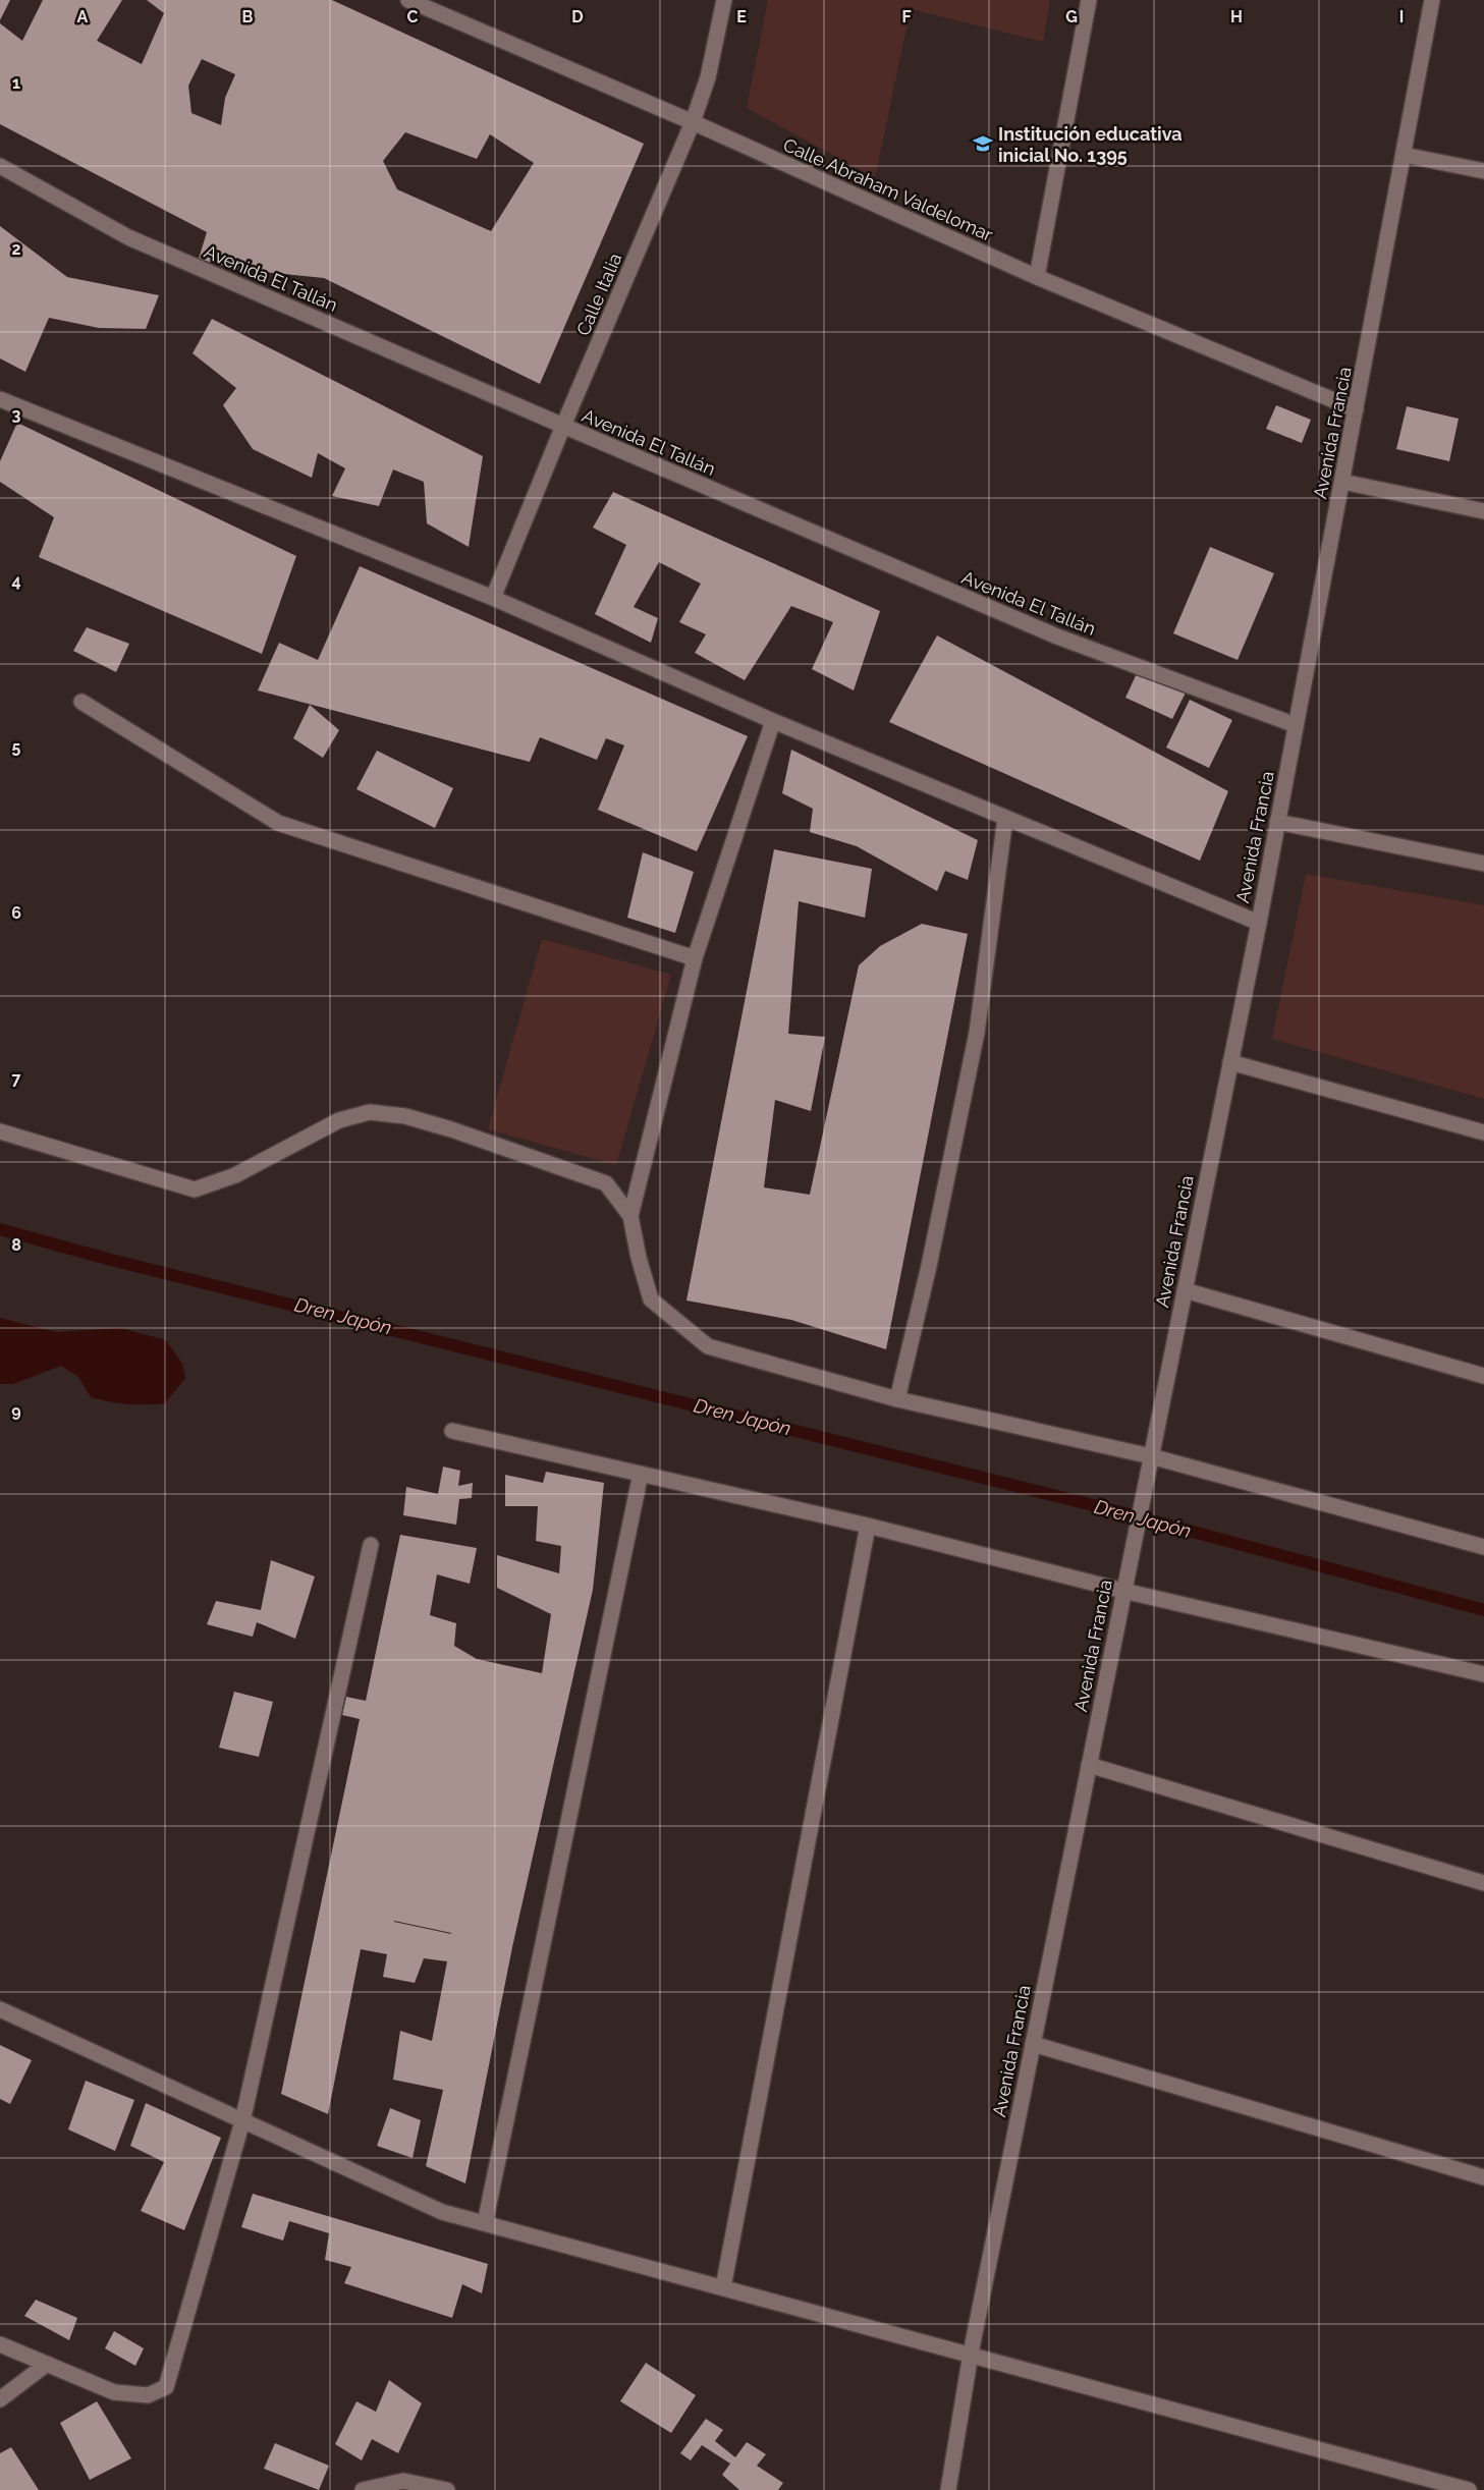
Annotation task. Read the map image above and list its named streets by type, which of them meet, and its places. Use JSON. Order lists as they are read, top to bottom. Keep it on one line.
{"streets":{"street":["Calle Abraham Valdelomar","Avenida El Tallán","Calle Italia","Avenida Francia"]},"crossings":[["Calle Abraham Valdelomar","Calle Italia"],["Calle Abraham Valdelomar","Avenida Francia"],["Avenida El Tallán","Calle Italia"],["Avenida El Tallán","Avenida Francia"]],"water":["Dren Japón"],"places":{"school or university":["Institución educativa inicial No. 1395"]},"grid":{"columns":["A","B","C","D","E","F","G","H","I"],"rows":["1","2","3","4","5","6","7","8","9"]}}
